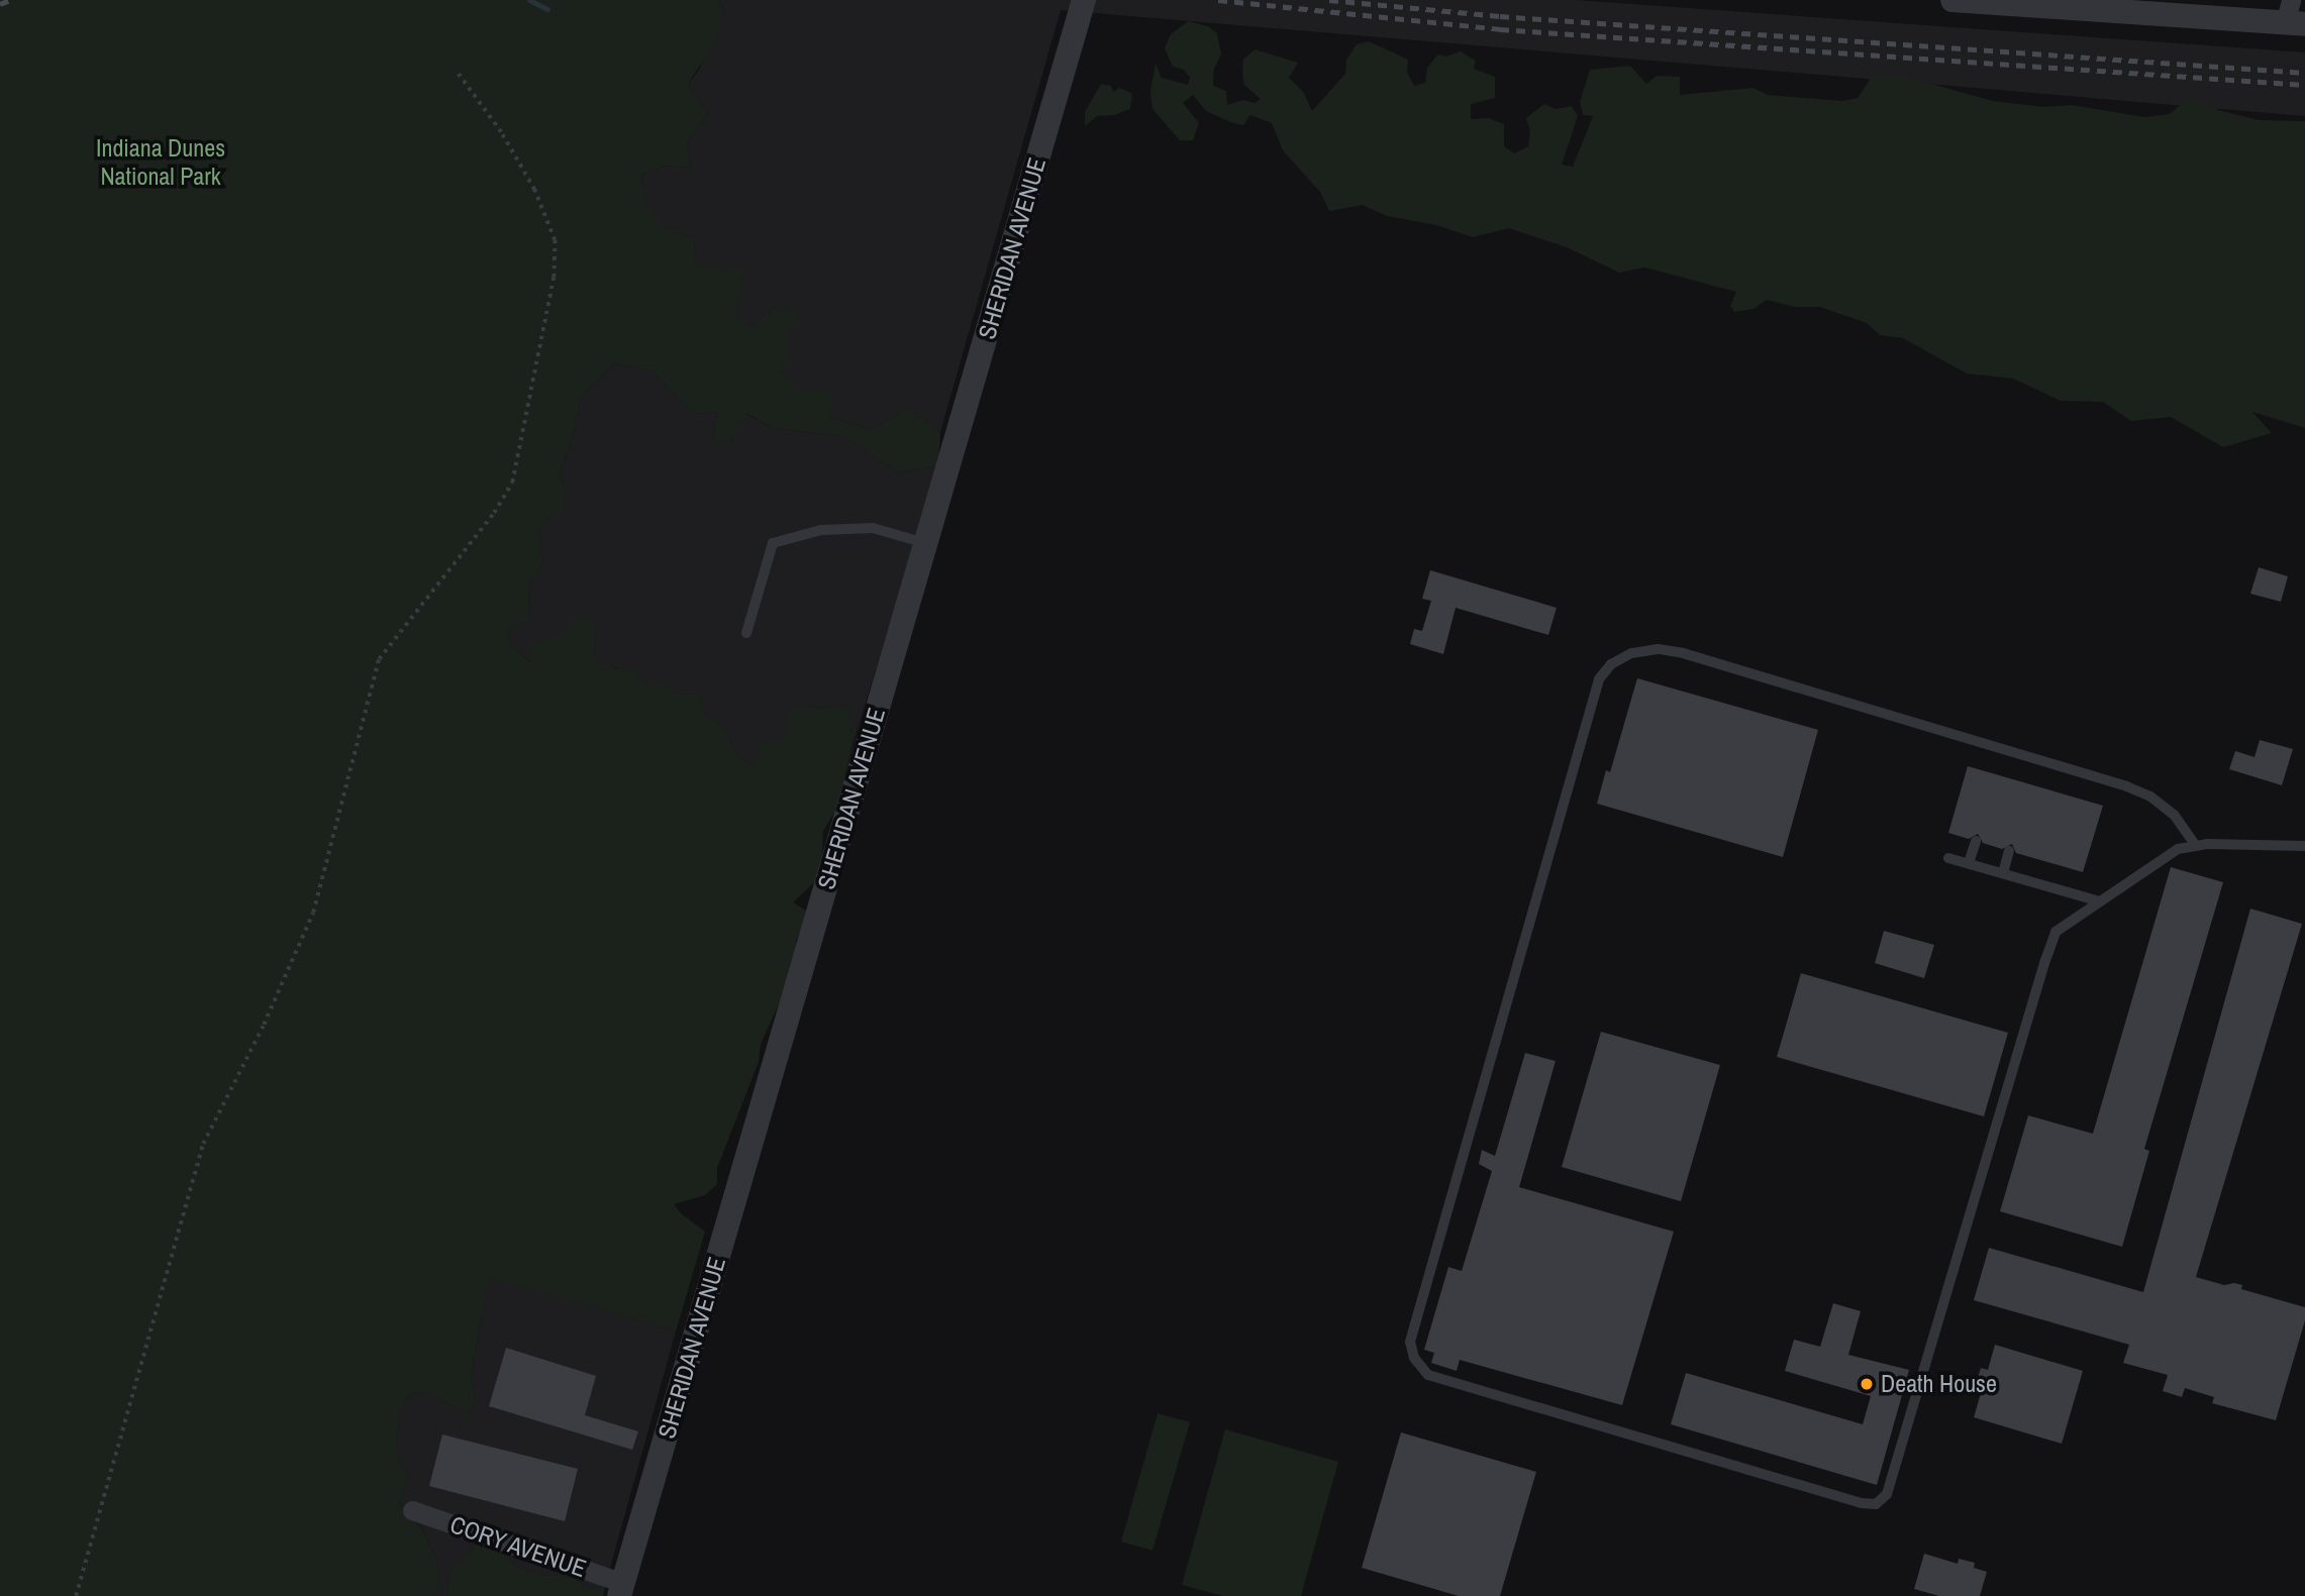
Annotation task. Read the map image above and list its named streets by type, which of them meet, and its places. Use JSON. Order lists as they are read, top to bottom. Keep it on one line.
{"streets":{"street":["SHERIDAN AVENUE","CORY AVENUE"]},"crossings":[["SHERIDAN AVENUE","CORY AVENUE"]],"parks":["Indiana Dunes National Park"],"places":["Death House"]}
